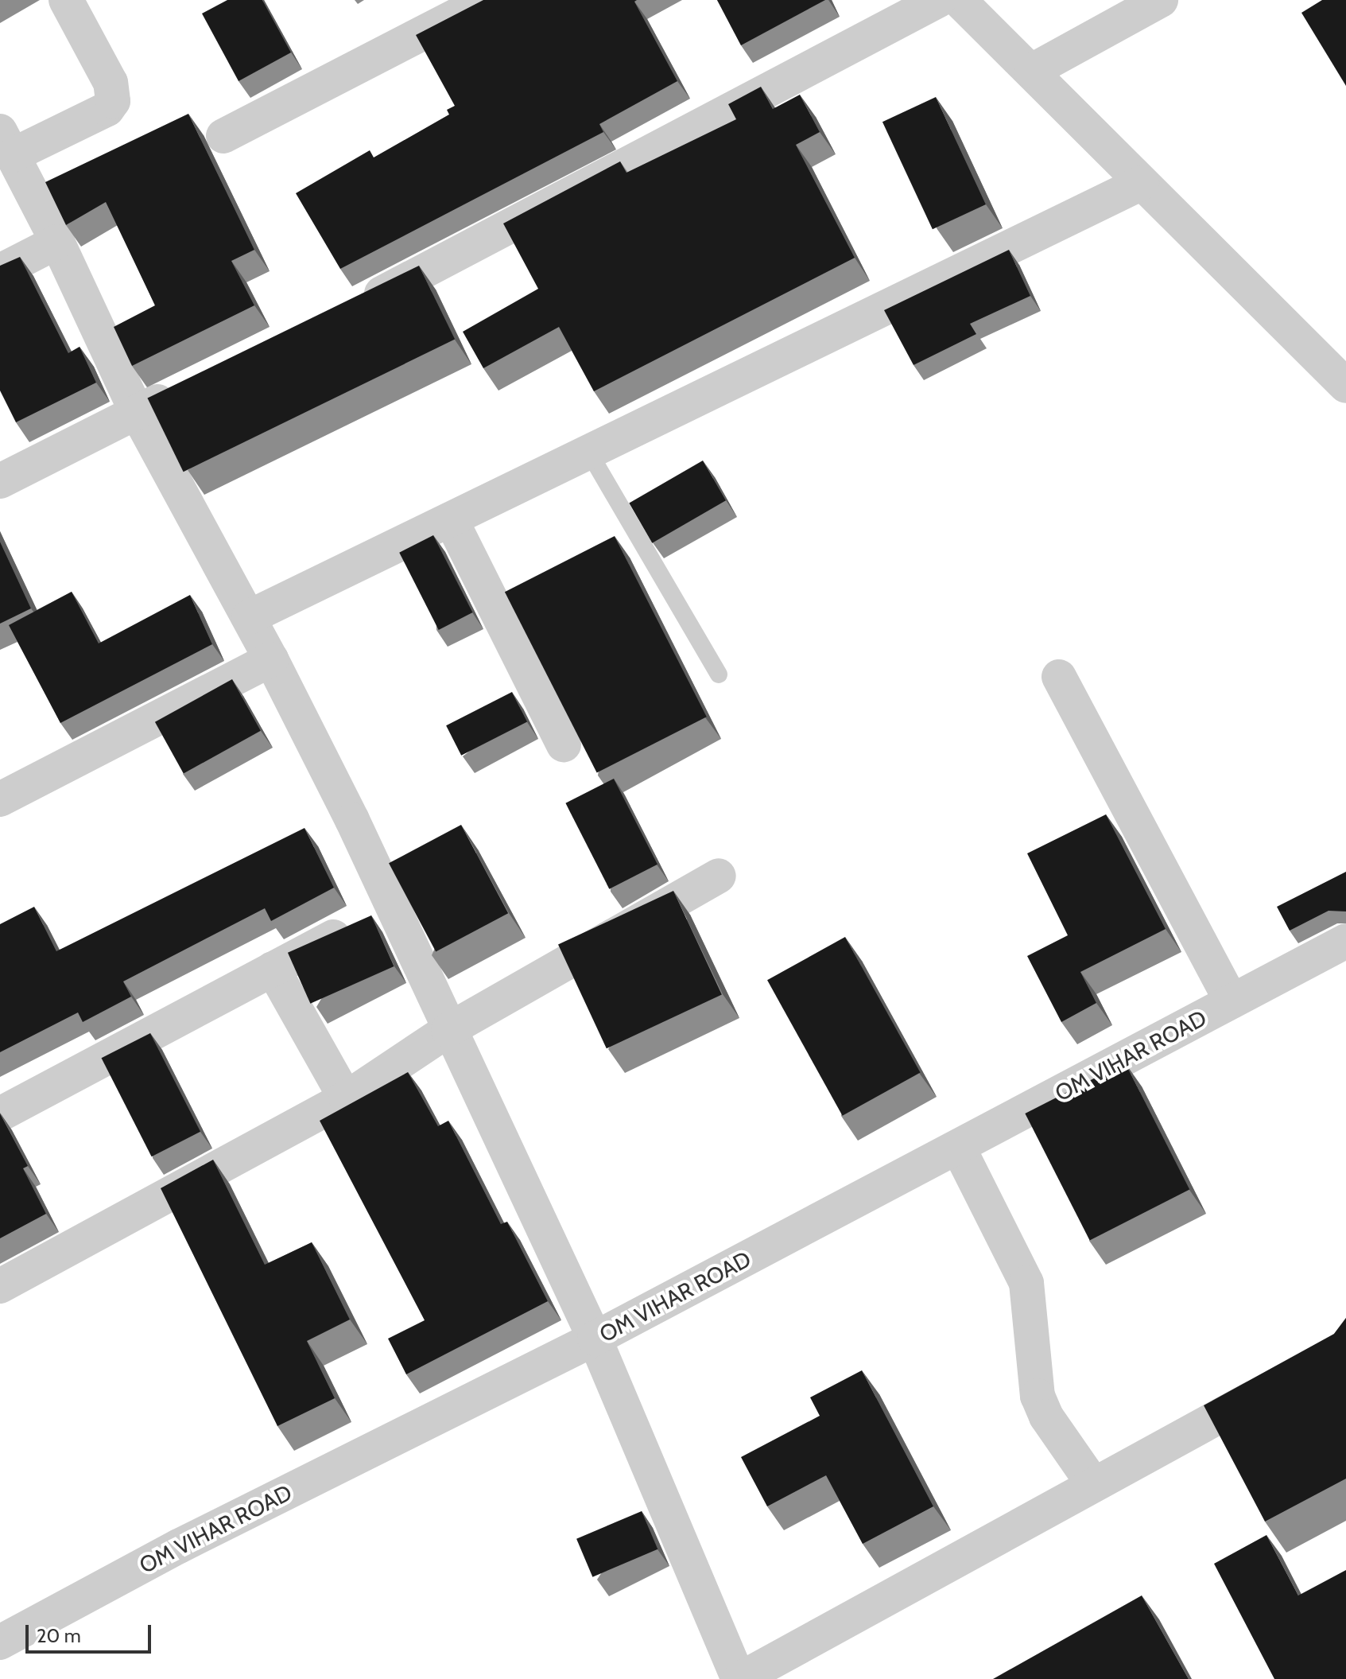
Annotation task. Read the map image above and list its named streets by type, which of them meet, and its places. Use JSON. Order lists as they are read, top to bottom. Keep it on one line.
{"streets":{"street":["OM VIHAR ROAD"]},"scale_bar":"20 m"}
